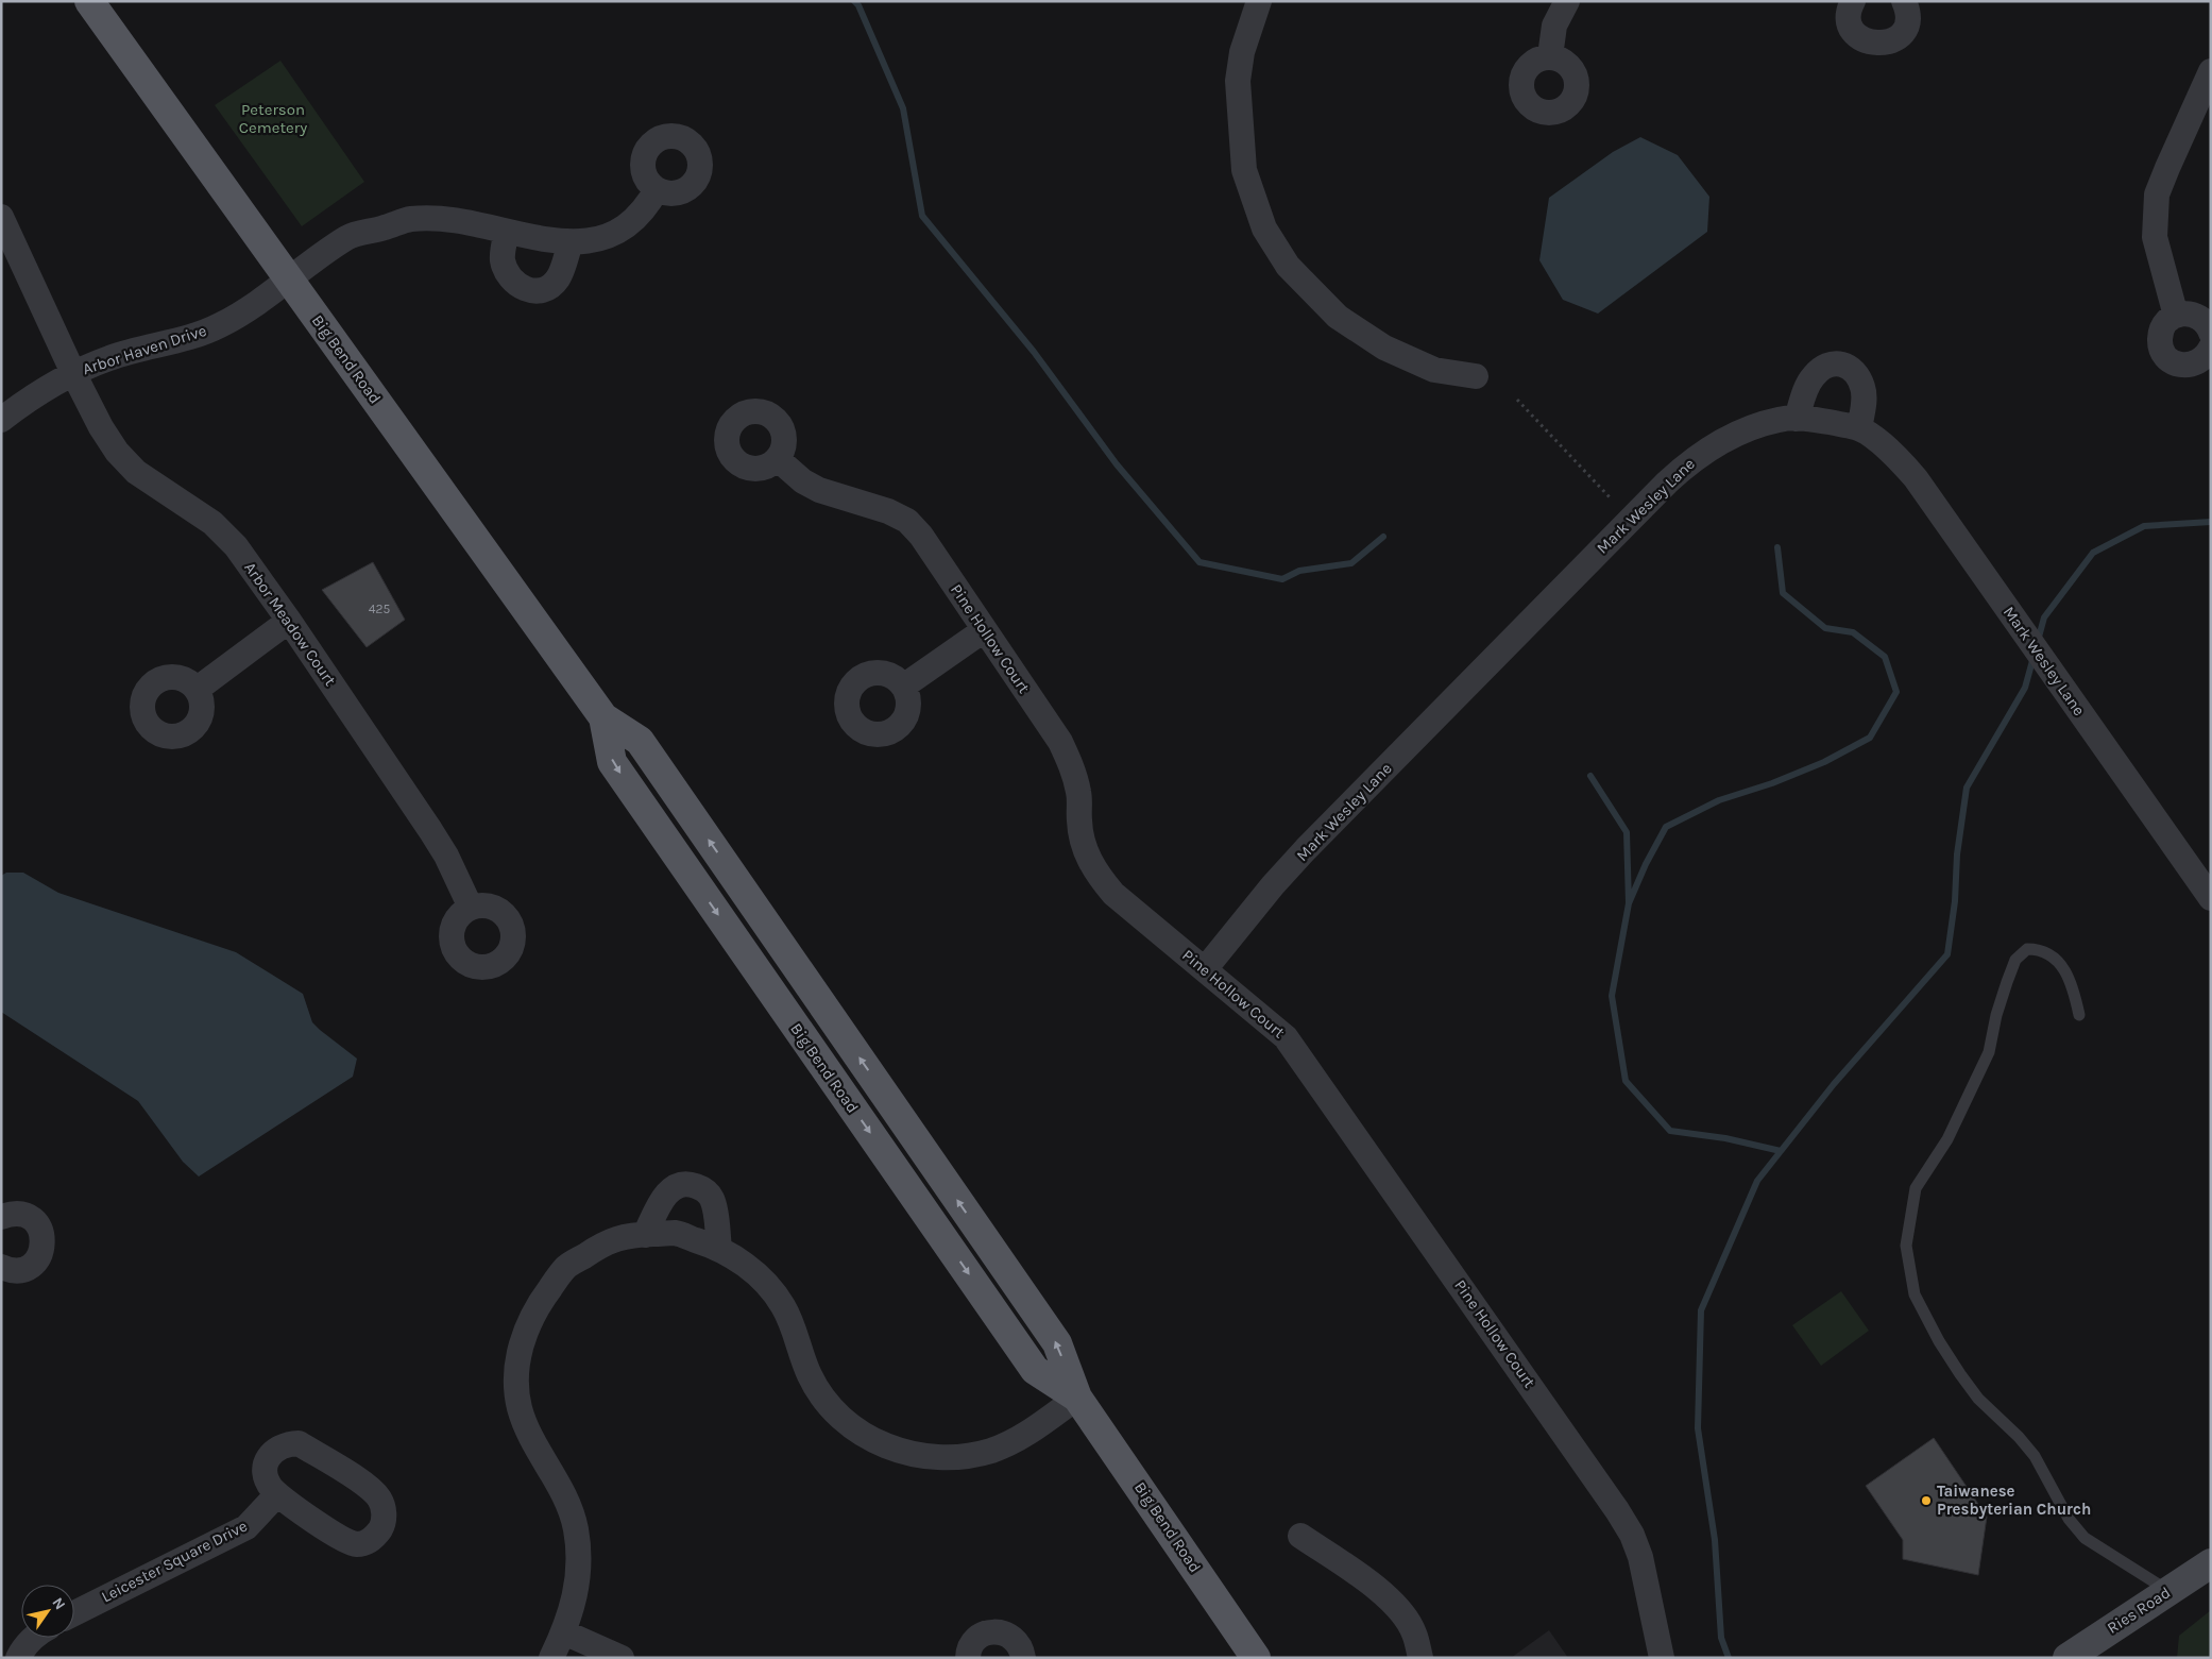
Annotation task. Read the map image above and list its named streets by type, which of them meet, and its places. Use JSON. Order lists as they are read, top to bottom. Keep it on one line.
{"streets":{"main road":["Big Bend Road"],"street":["Arbor Haven Drive","Mark Wesley Lane","Arbor Meadow Court","Pine Hollow Court","Leicester Square Drive","Ries Road"]},"crossings":[["Arbor Haven Drive","Big Bend Road"],["Arbor Haven Drive","Arbor Meadow Court"],["Mark Wesley Lane","Pine Hollow Court"]],"parks":["Peterson Cemetery"],"places":["Taiwanese Presbyterian Church"],"house_numbers":["425"],"north":"top right"}
